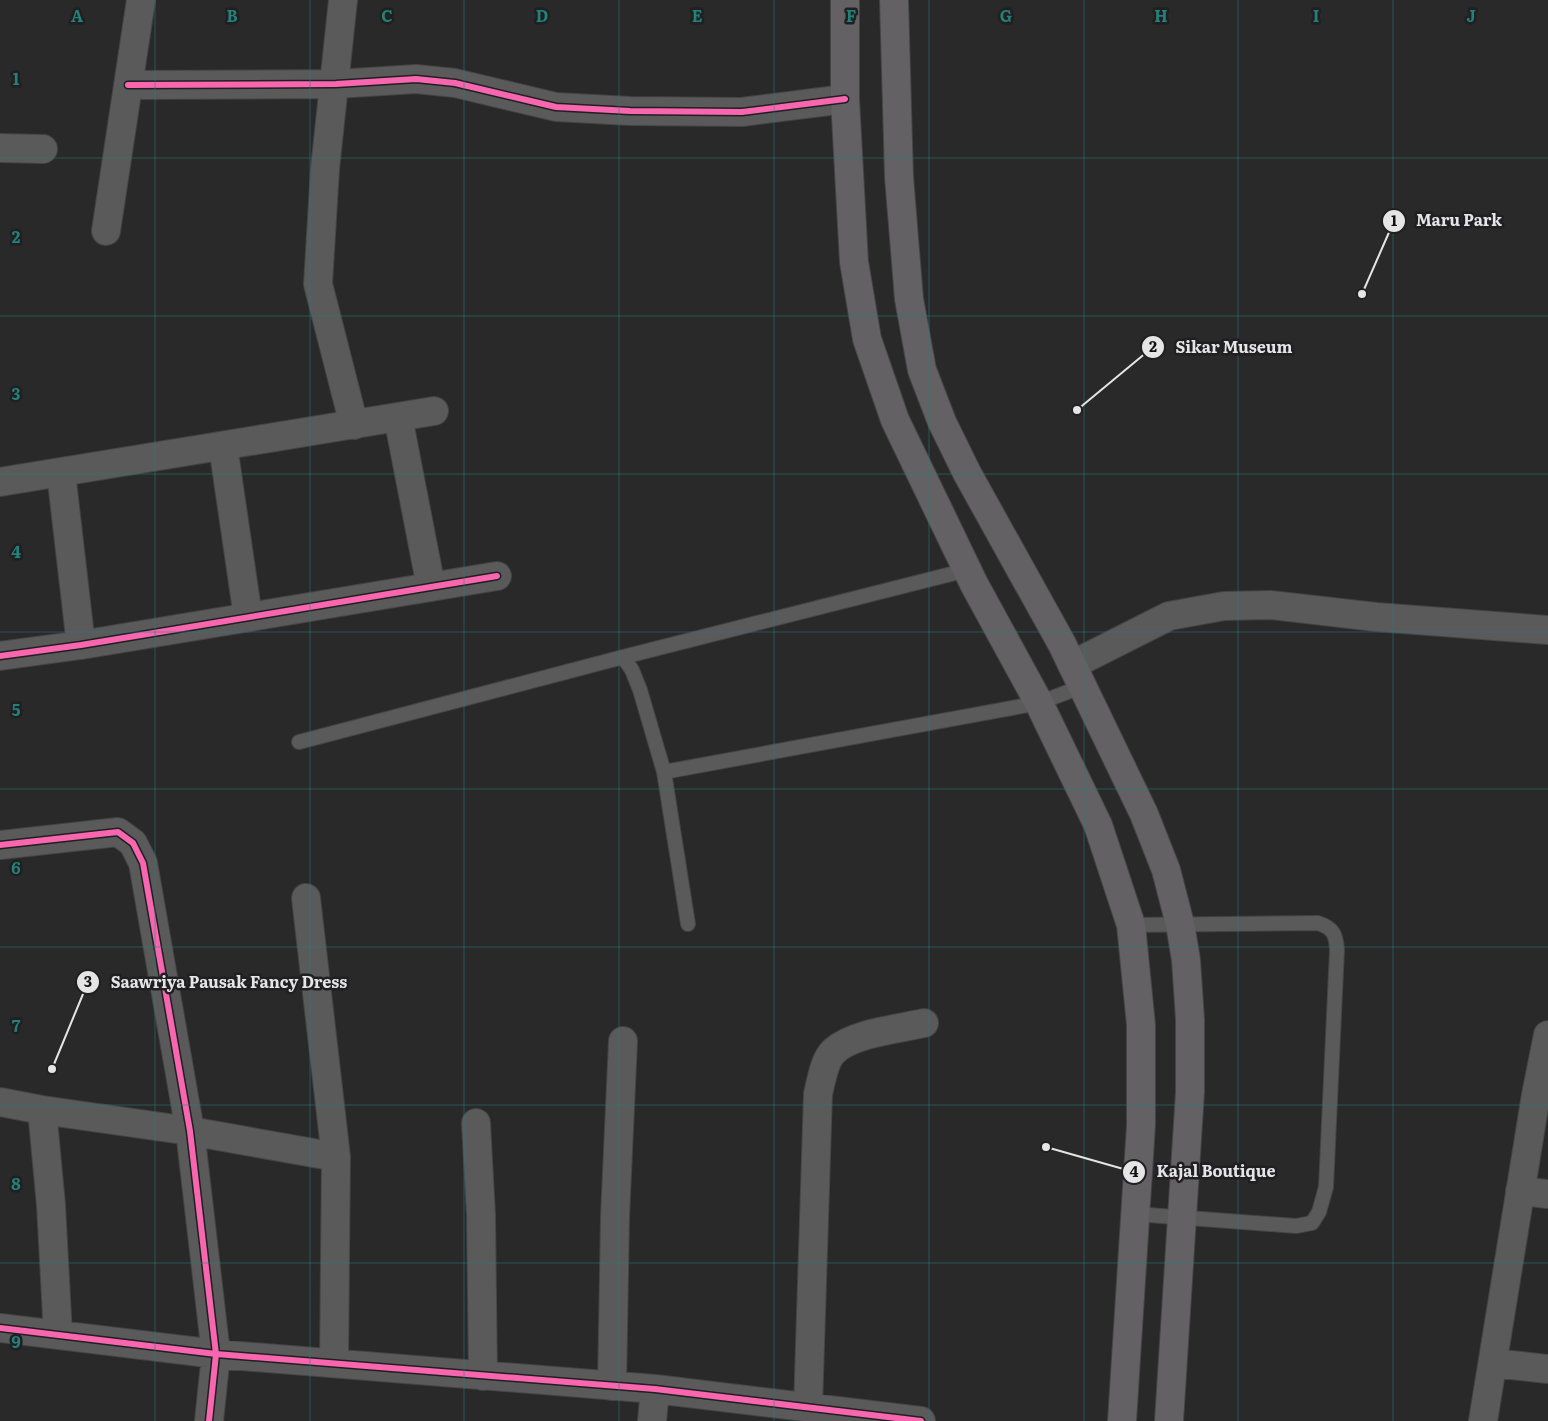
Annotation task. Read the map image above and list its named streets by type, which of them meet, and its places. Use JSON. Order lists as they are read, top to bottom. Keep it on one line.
{"places":["Maru Park","Sikar Museum","Saawriya Pausak Fancy Dress","Kajal Boutique"],"grid":{"columns":["A","B","C","D","E","F","G","H","I","J"],"rows":["1","2","3","4","5","6","7","8","9"]}}
